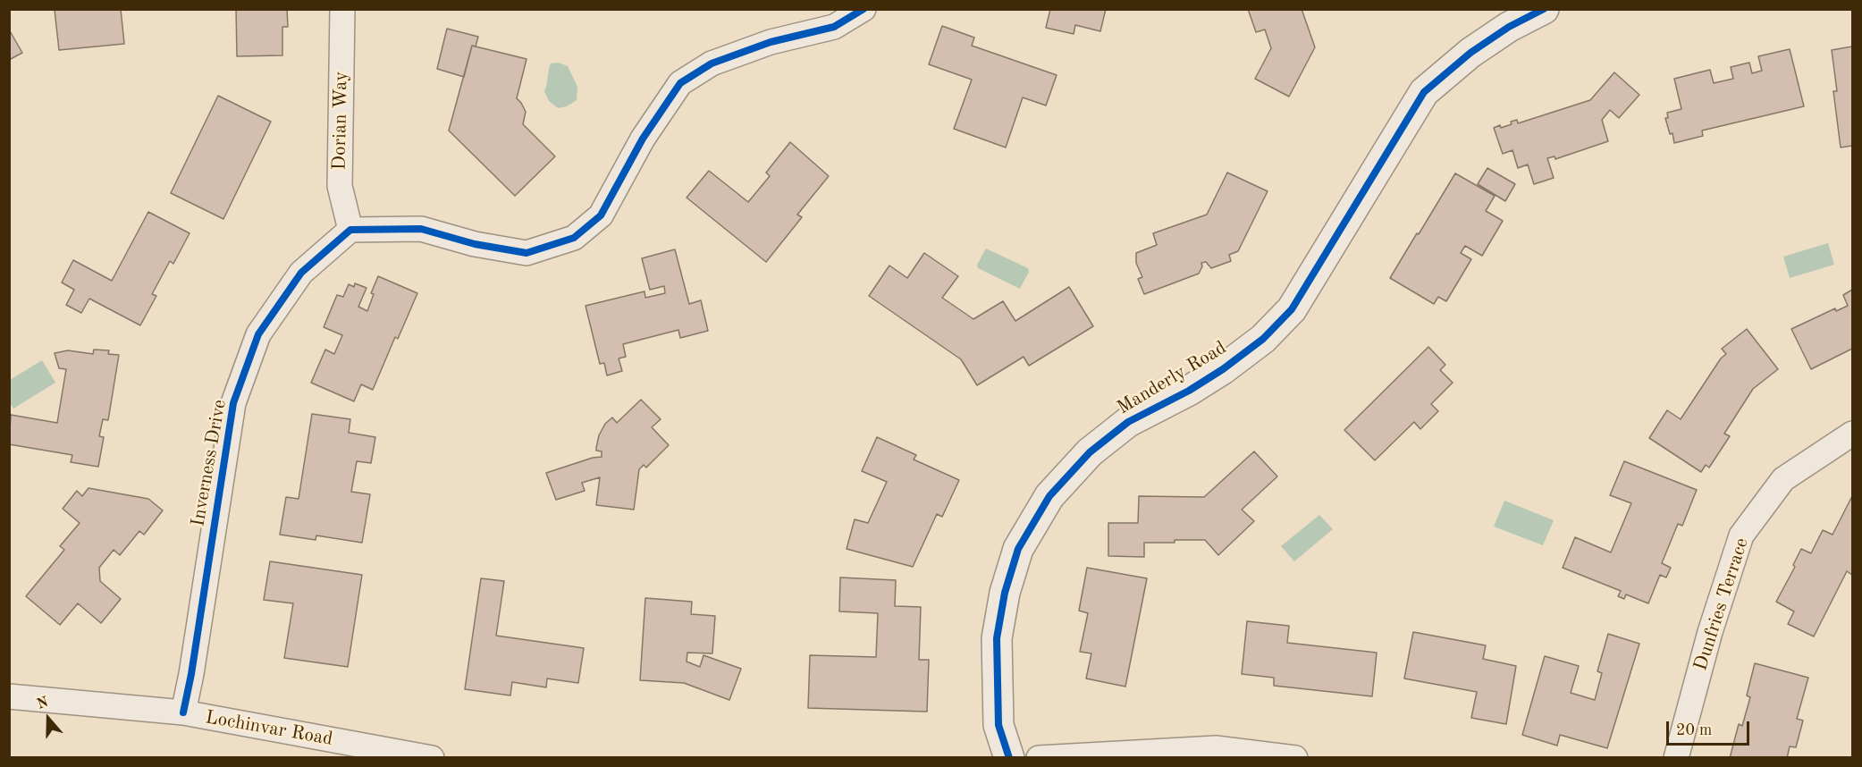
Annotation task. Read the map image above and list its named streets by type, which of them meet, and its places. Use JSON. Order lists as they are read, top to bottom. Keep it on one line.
{"streets":{"street":["Dorian Way","Manderly Road","Inverness Drive","Dunfries Terrace","Lochinvar Road"]},"crossings":[["Dorian Way","Inverness Drive"],["Inverness Drive","Lochinvar Road"]],"scale_bar":"20 m","north":"top"}
